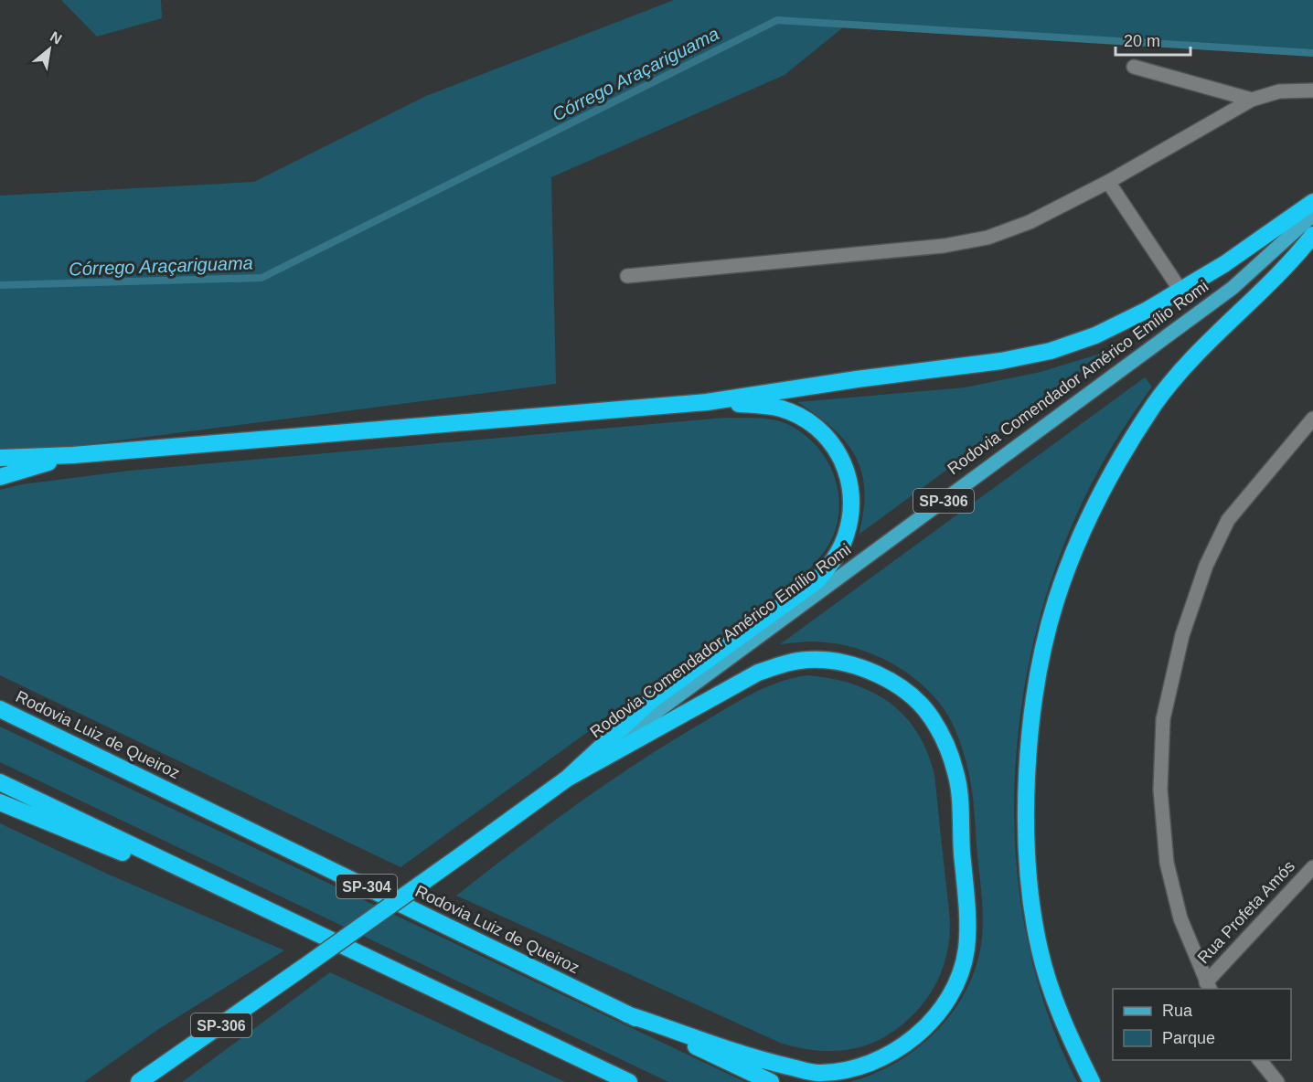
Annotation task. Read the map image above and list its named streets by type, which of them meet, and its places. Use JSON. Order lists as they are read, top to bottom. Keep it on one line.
{"streets":{"highway":["Rodovia Comendador Américo Emílio Romi","SP-306","Rodovia Luiz de Queiroz","SP-304"],"street":["Rua Profeta Amós"]},"water":["Córrego Araçariguama"],"legend":["Rua","Parque"],"scale_bar":"20 m","north":"top right"}
